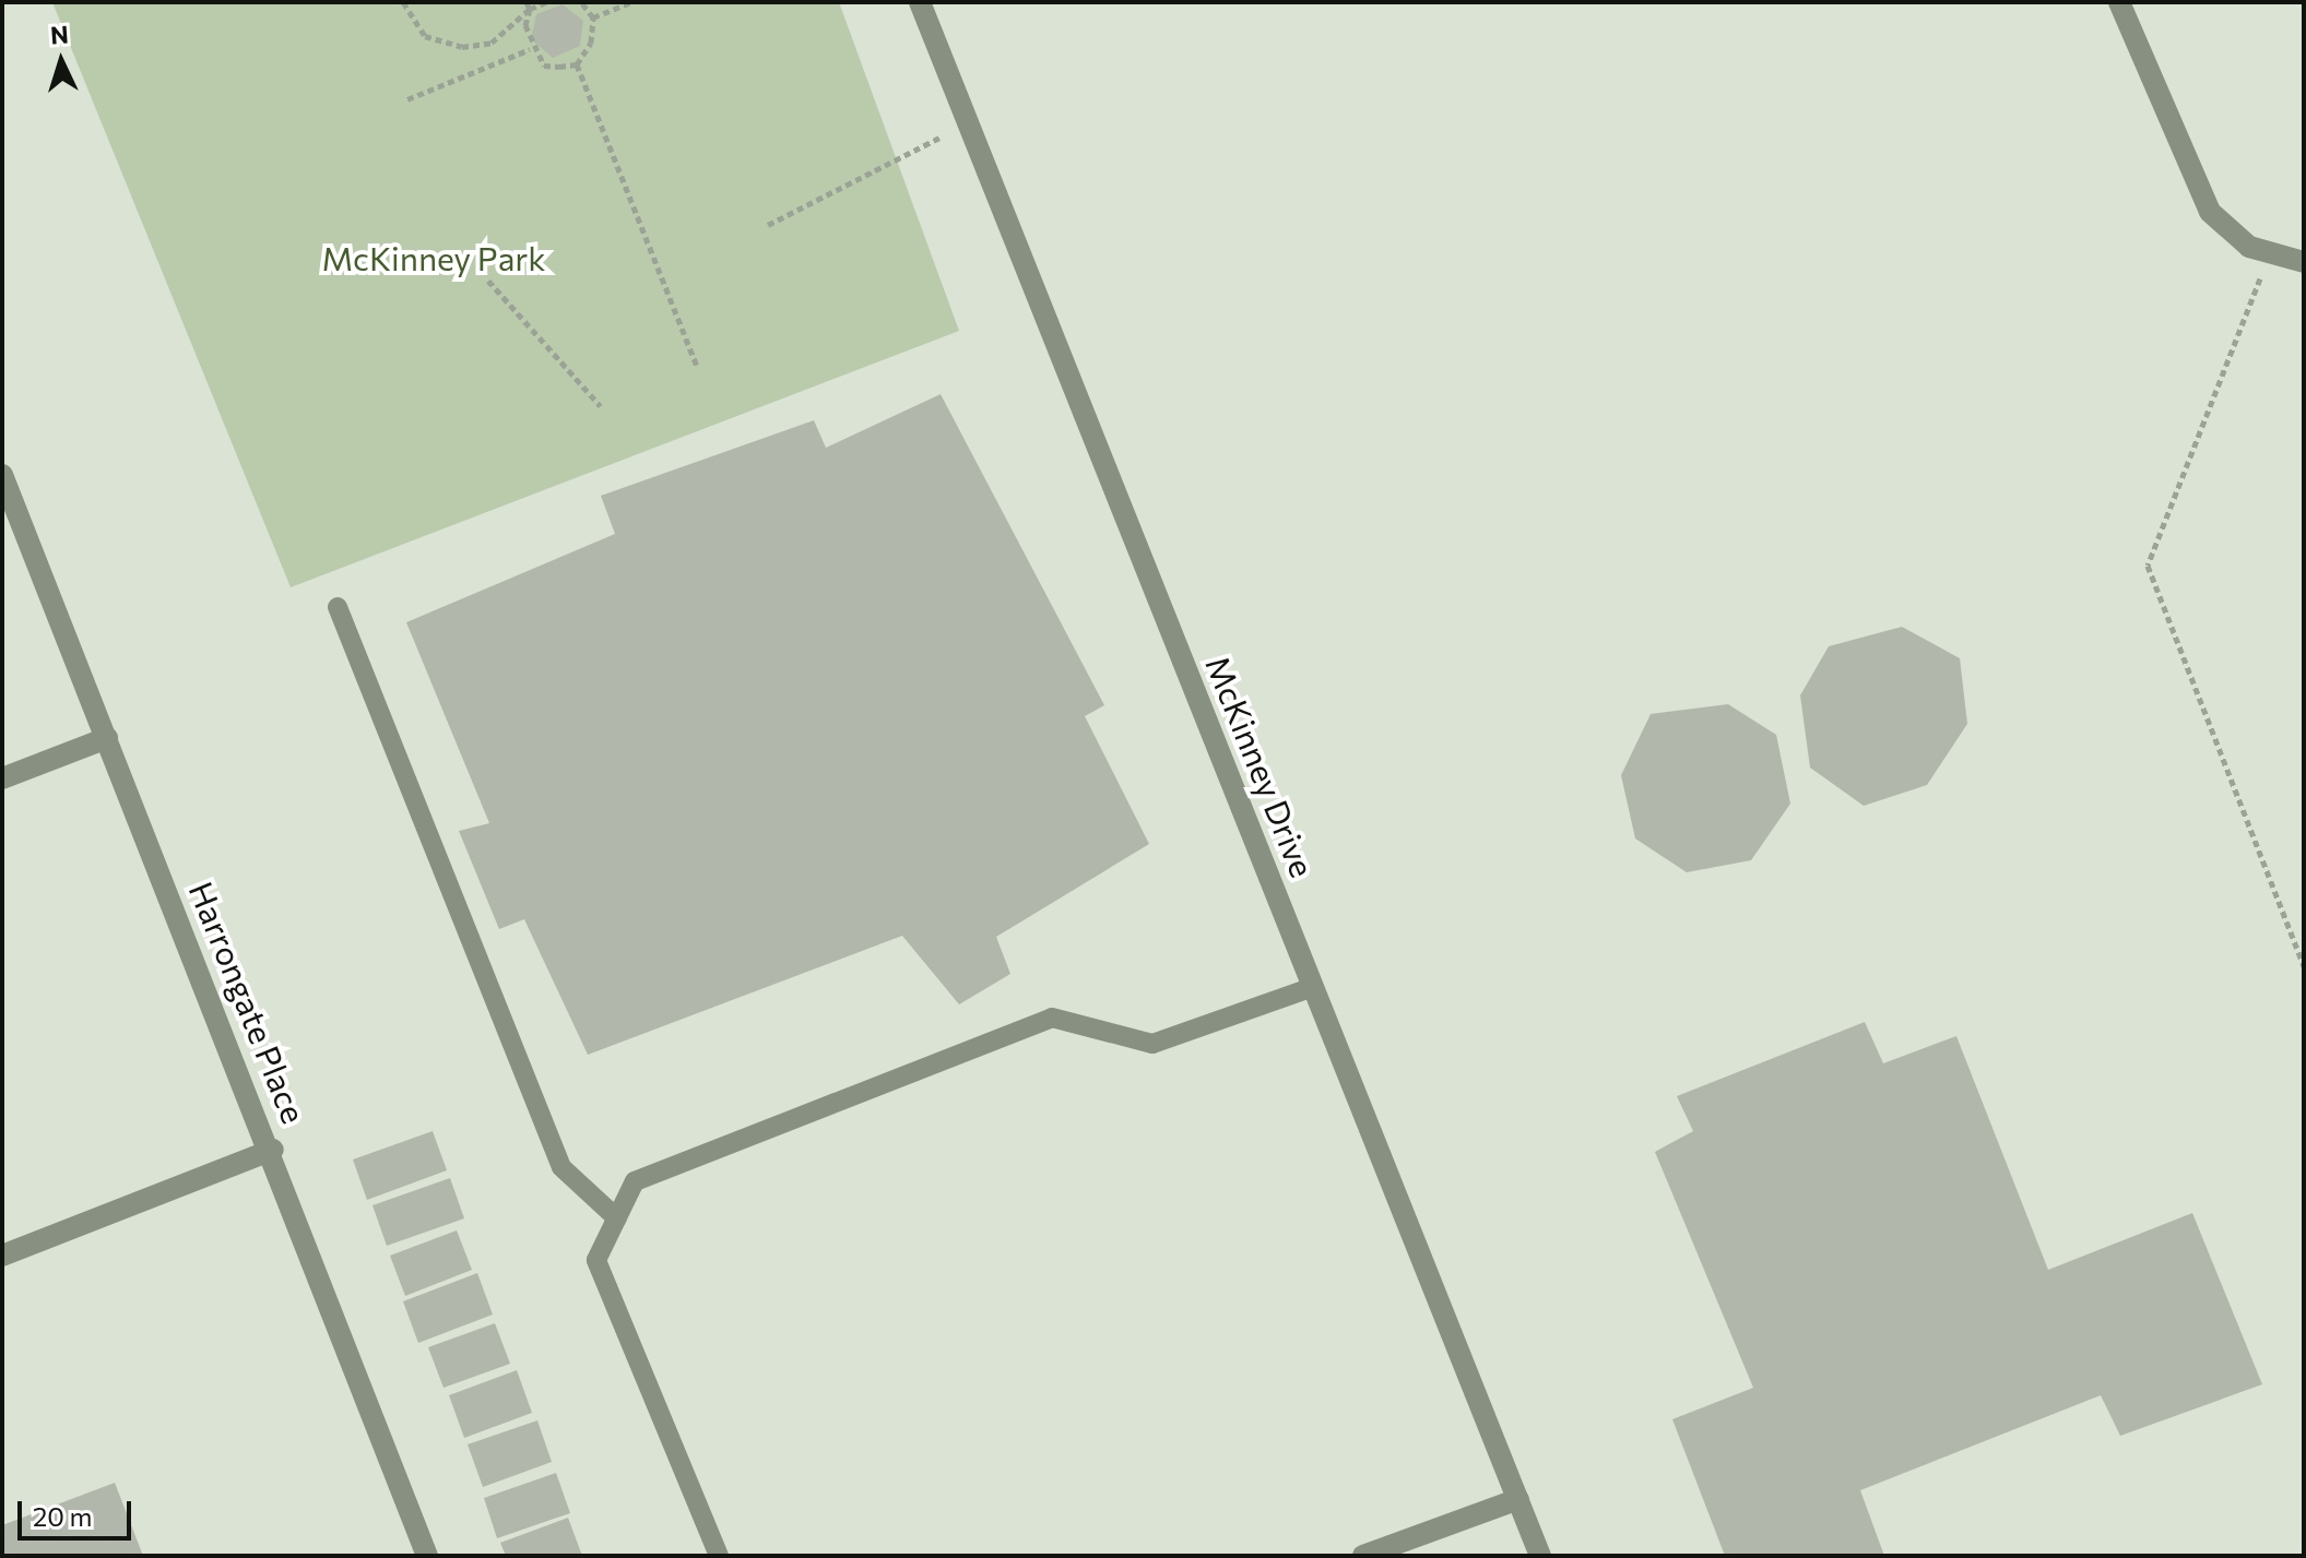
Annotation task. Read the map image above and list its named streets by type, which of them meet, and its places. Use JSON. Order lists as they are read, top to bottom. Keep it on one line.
{"streets":{"street":["McKinney Drive","Harrongate Place"]},"parks":["McKinney Park"],"scale_bar":"20 m","north":"top"}
